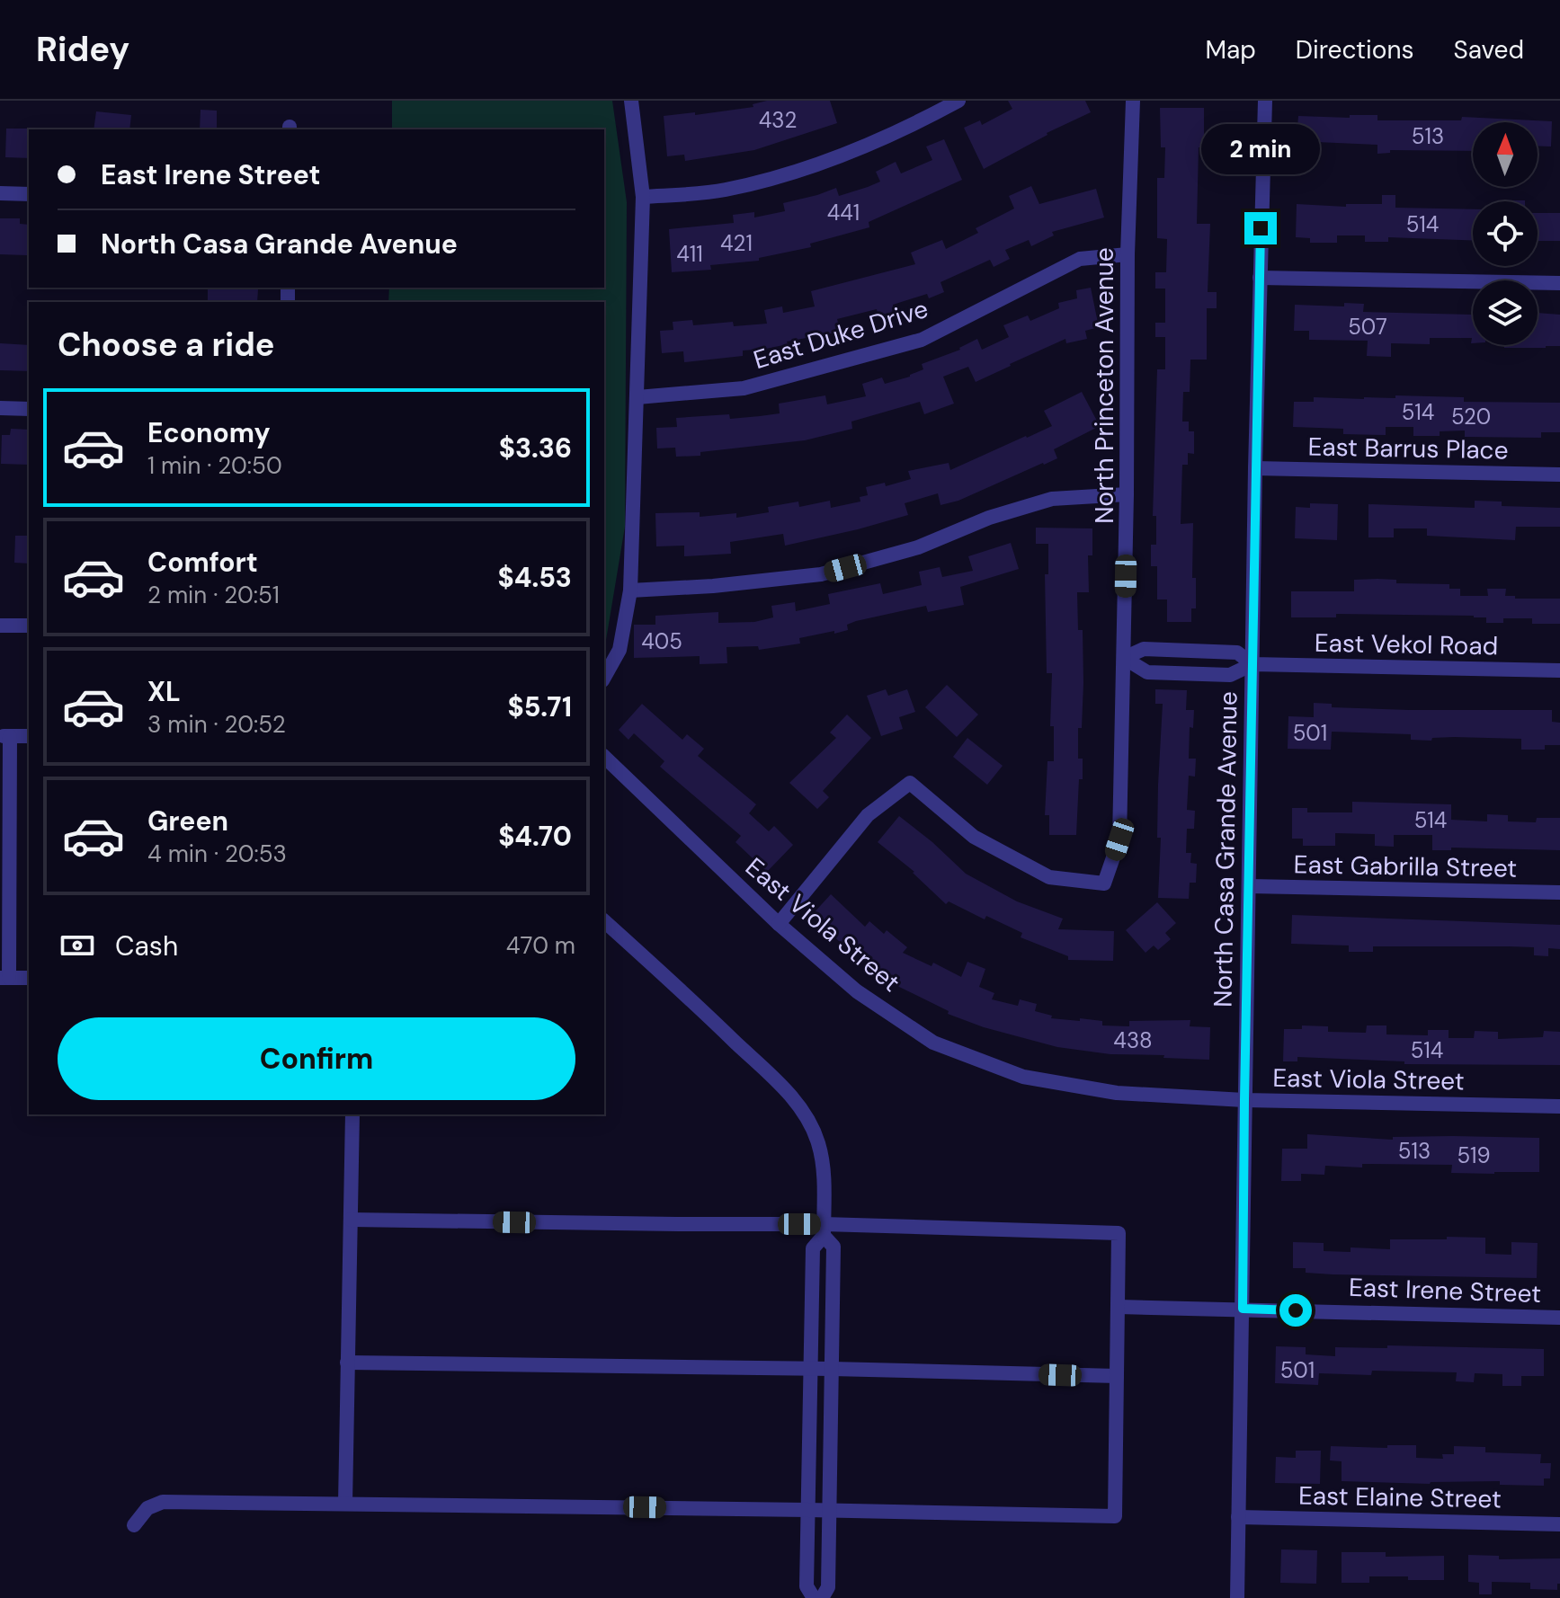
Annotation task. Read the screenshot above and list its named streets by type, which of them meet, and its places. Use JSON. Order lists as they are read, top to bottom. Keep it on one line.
{"streets":{"street":["East Duke Drive","North Princeton Avenue","East Barrus Place","East Vekol Road","North Casa Grande Avenue","East Gabrilla Street","East Viola Street","East Irene Street","East Elaine Street"]},"crossings":[["East Duke Drive","North Princeton Avenue"],["North Princeton Avenue","East Vekol Road"],["North Princeton Avenue","East Viola Street"],["East Barrus Place","North Casa Grande Avenue"],["East Vekol Road","North Casa Grande Avenue"],["North Casa Grande Avenue","East Gabrilla Street"],["North Casa Grande Avenue","East Viola Street"],["North Casa Grande Avenue","East Irene Street"],["North Casa Grande Avenue","East Elaine Street"]],"house_numbers":["432","513","441","514","421","411","507","514","520","405","501","514","438","514","513","519","501"],"north":"top","page":{"header":"Ridey","nav":["Map","Directions","Saved"],"bubble":"2 min","banner":["East Irene Street","North Casa Grande Avenue"],"heading":"Choose a ride","list":[{"name":"Economy","note":"1 min · 20:50","value":"$3.36"},{"name":"Comfort","note":"2 min · 20:51","value":"$4.53"},{"name":"XL","note":"3 min · 20:52","value":"$5.71"},{"name":"Green","note":"4 min · 20:53","value":"$4.70"}],"pay":["Cash","470 m"],"buttons":"Confirm"}}
